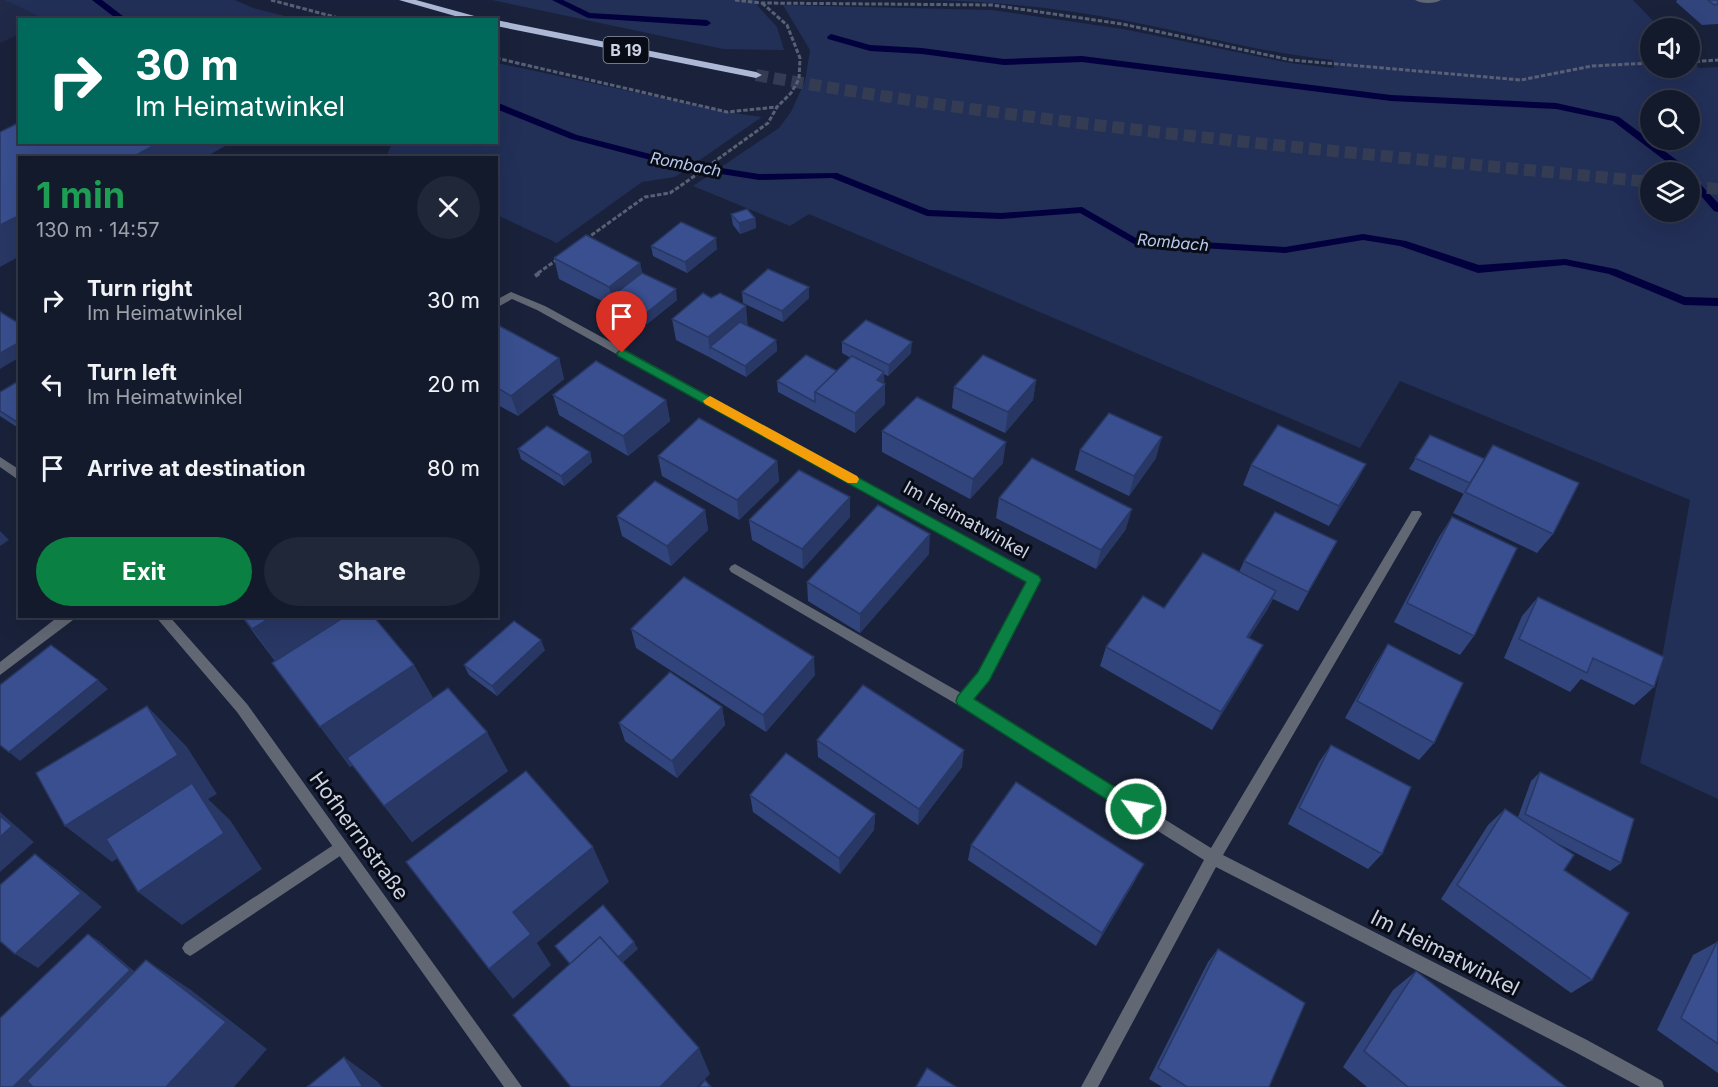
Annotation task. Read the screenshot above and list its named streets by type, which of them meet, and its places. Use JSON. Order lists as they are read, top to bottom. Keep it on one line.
{"streets":{"highway":["B 19"],"street":["Im Heimatwinkel","Hofherrnstraße"]},"water":["Rombach"],"page":{"turn":["30 m","Im Heimatwinkel"],"heading":["1 min","130 m · 14:57"],"list":[{"name":"Turn right","note":"Im Heimatwinkel","value":"30 m"},{"name":"Turn left","note":"Im Heimatwinkel","value":"20 m"},{"name":"Arrive at destination","value":"80 m"}],"buttons":["Exit","Share"]}}
